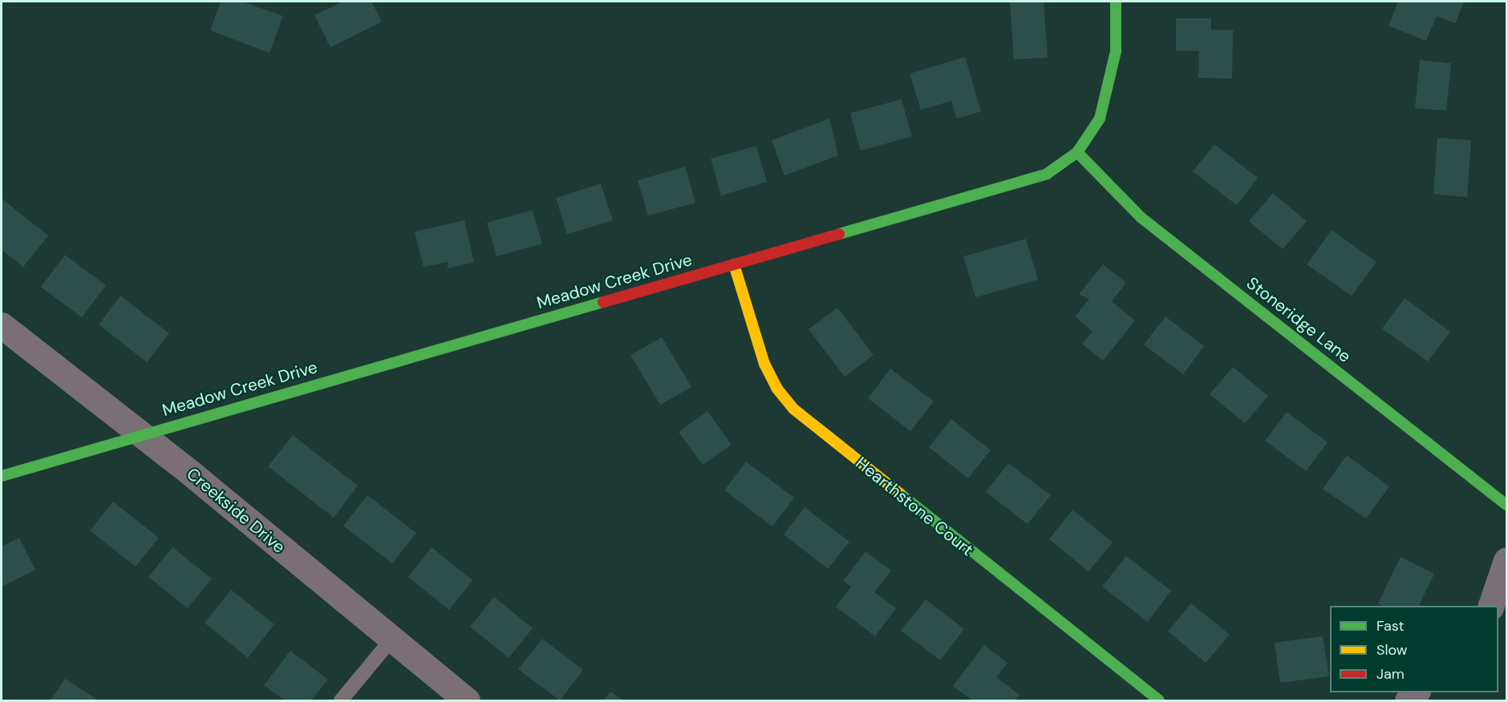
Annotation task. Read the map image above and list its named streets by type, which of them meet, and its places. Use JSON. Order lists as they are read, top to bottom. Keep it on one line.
{"streets":{"street":["Meadow Creek Drive","Stoneridge Lane","Hearthstone Court","Creekside Drive"]},"crossings":[["Meadow Creek Drive","Stoneridge Lane"],["Meadow Creek Drive","Hearthstone Court"],["Meadow Creek Drive","Creekside Drive"]],"legend":["Fast","Slow","Jam"]}
